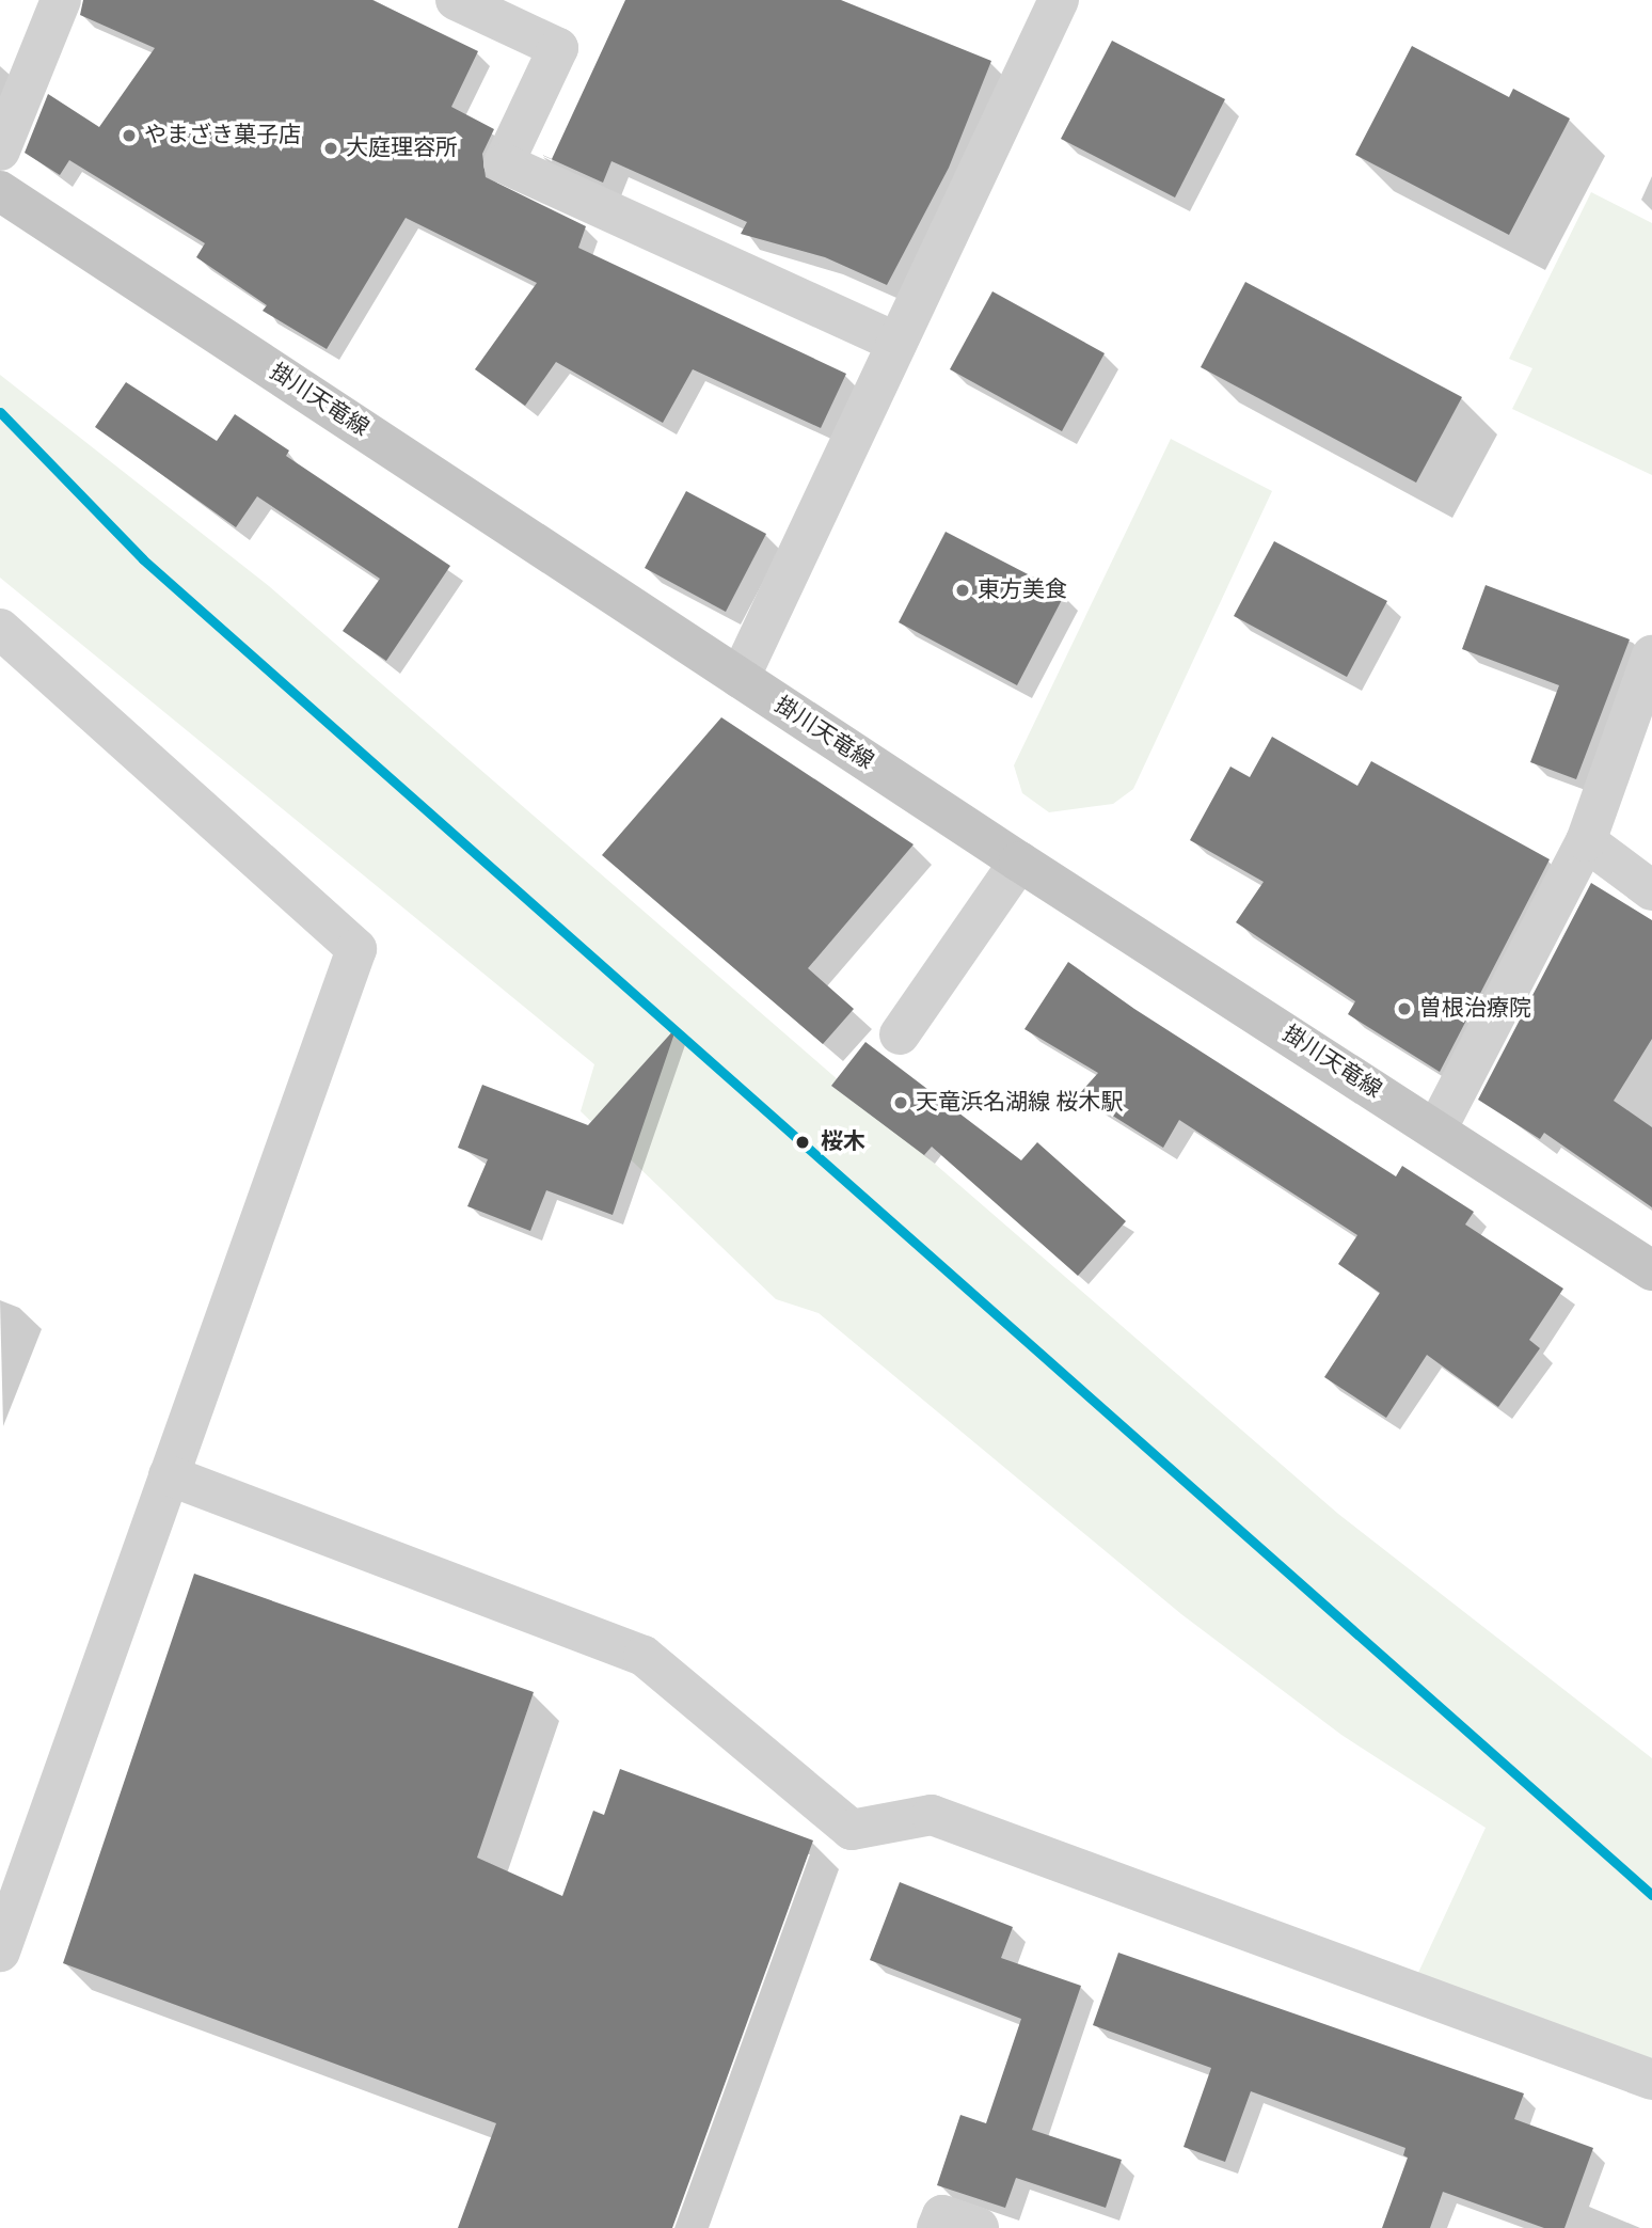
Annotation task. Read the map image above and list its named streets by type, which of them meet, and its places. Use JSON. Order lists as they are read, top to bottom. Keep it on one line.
{"streets":{"main road":["掛川天竜線"]},"places":["やまざき菓子店","大庭理容所","東方美食","曽根治療院","天竜浜名湖線 桜木駅","桜木"]}
